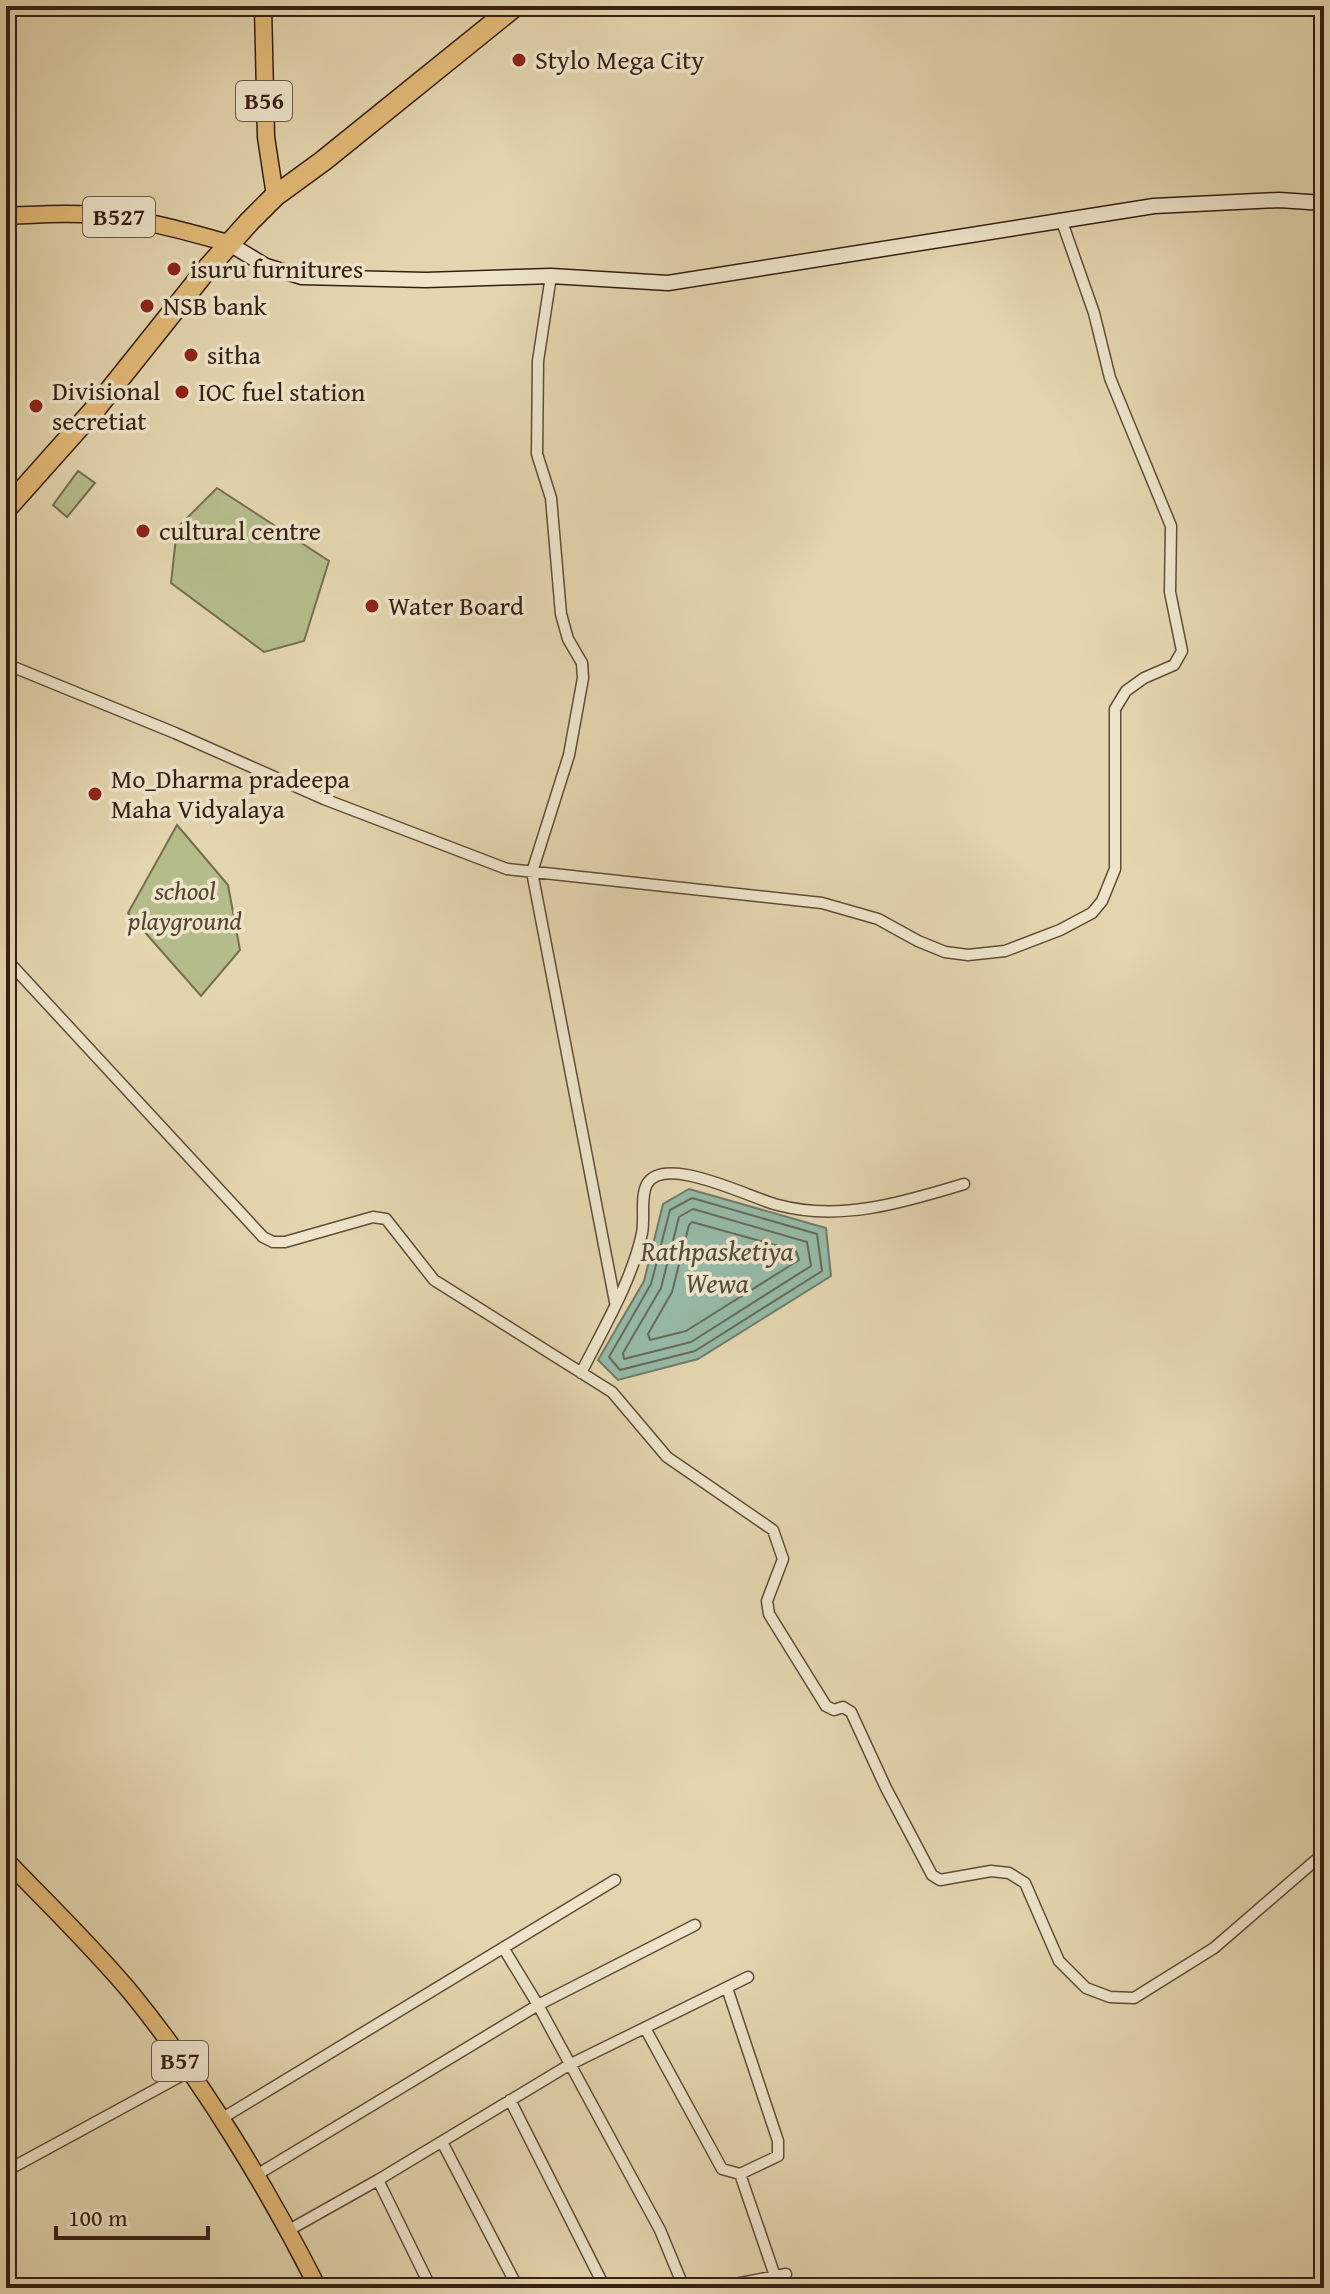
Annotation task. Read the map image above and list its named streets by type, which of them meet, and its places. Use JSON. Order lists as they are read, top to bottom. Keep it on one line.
{"streets":{"main road":["B56","B527","B57"]},"water":["Rathpasketiya Wewa"],"parks":["school playground"],"places":["Stylo Mega City","isuru furnitures","NSB bank","sitha","IOC fuel station","Divisional secretiat","cultural centre","Water Board","Mo_Dharma pradeepa Maha Vidyalaya"],"scale_bar":"100 m"}
